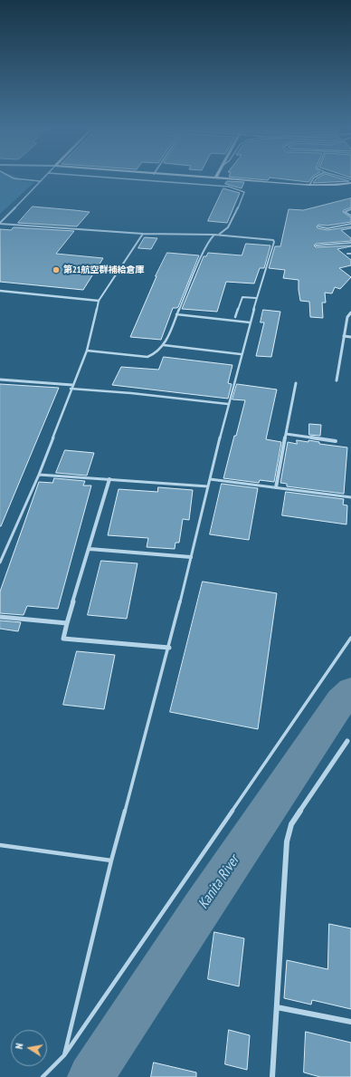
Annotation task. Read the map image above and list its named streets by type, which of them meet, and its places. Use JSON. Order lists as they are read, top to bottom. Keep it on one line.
{"water":["Kanita River"],"places":["第21航空群補給倉庫"],"north":"left"}
